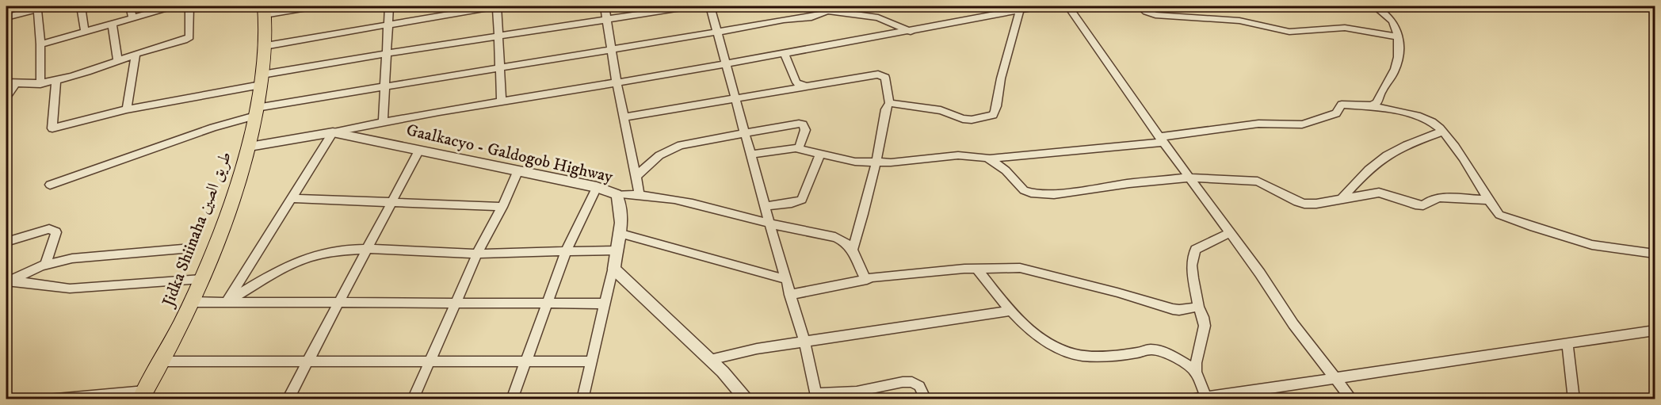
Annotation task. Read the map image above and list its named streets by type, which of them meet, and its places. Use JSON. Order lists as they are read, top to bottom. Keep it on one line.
{"streets":{"main road":["Jidka Shiinaha طريق الصين"],"street":["Gaalkacyo - Galdogob Highway"]},"crossings":[["Gaalkacyo - Galdogob Highway","Jidka Shiinaha طريق الصين"]]}
